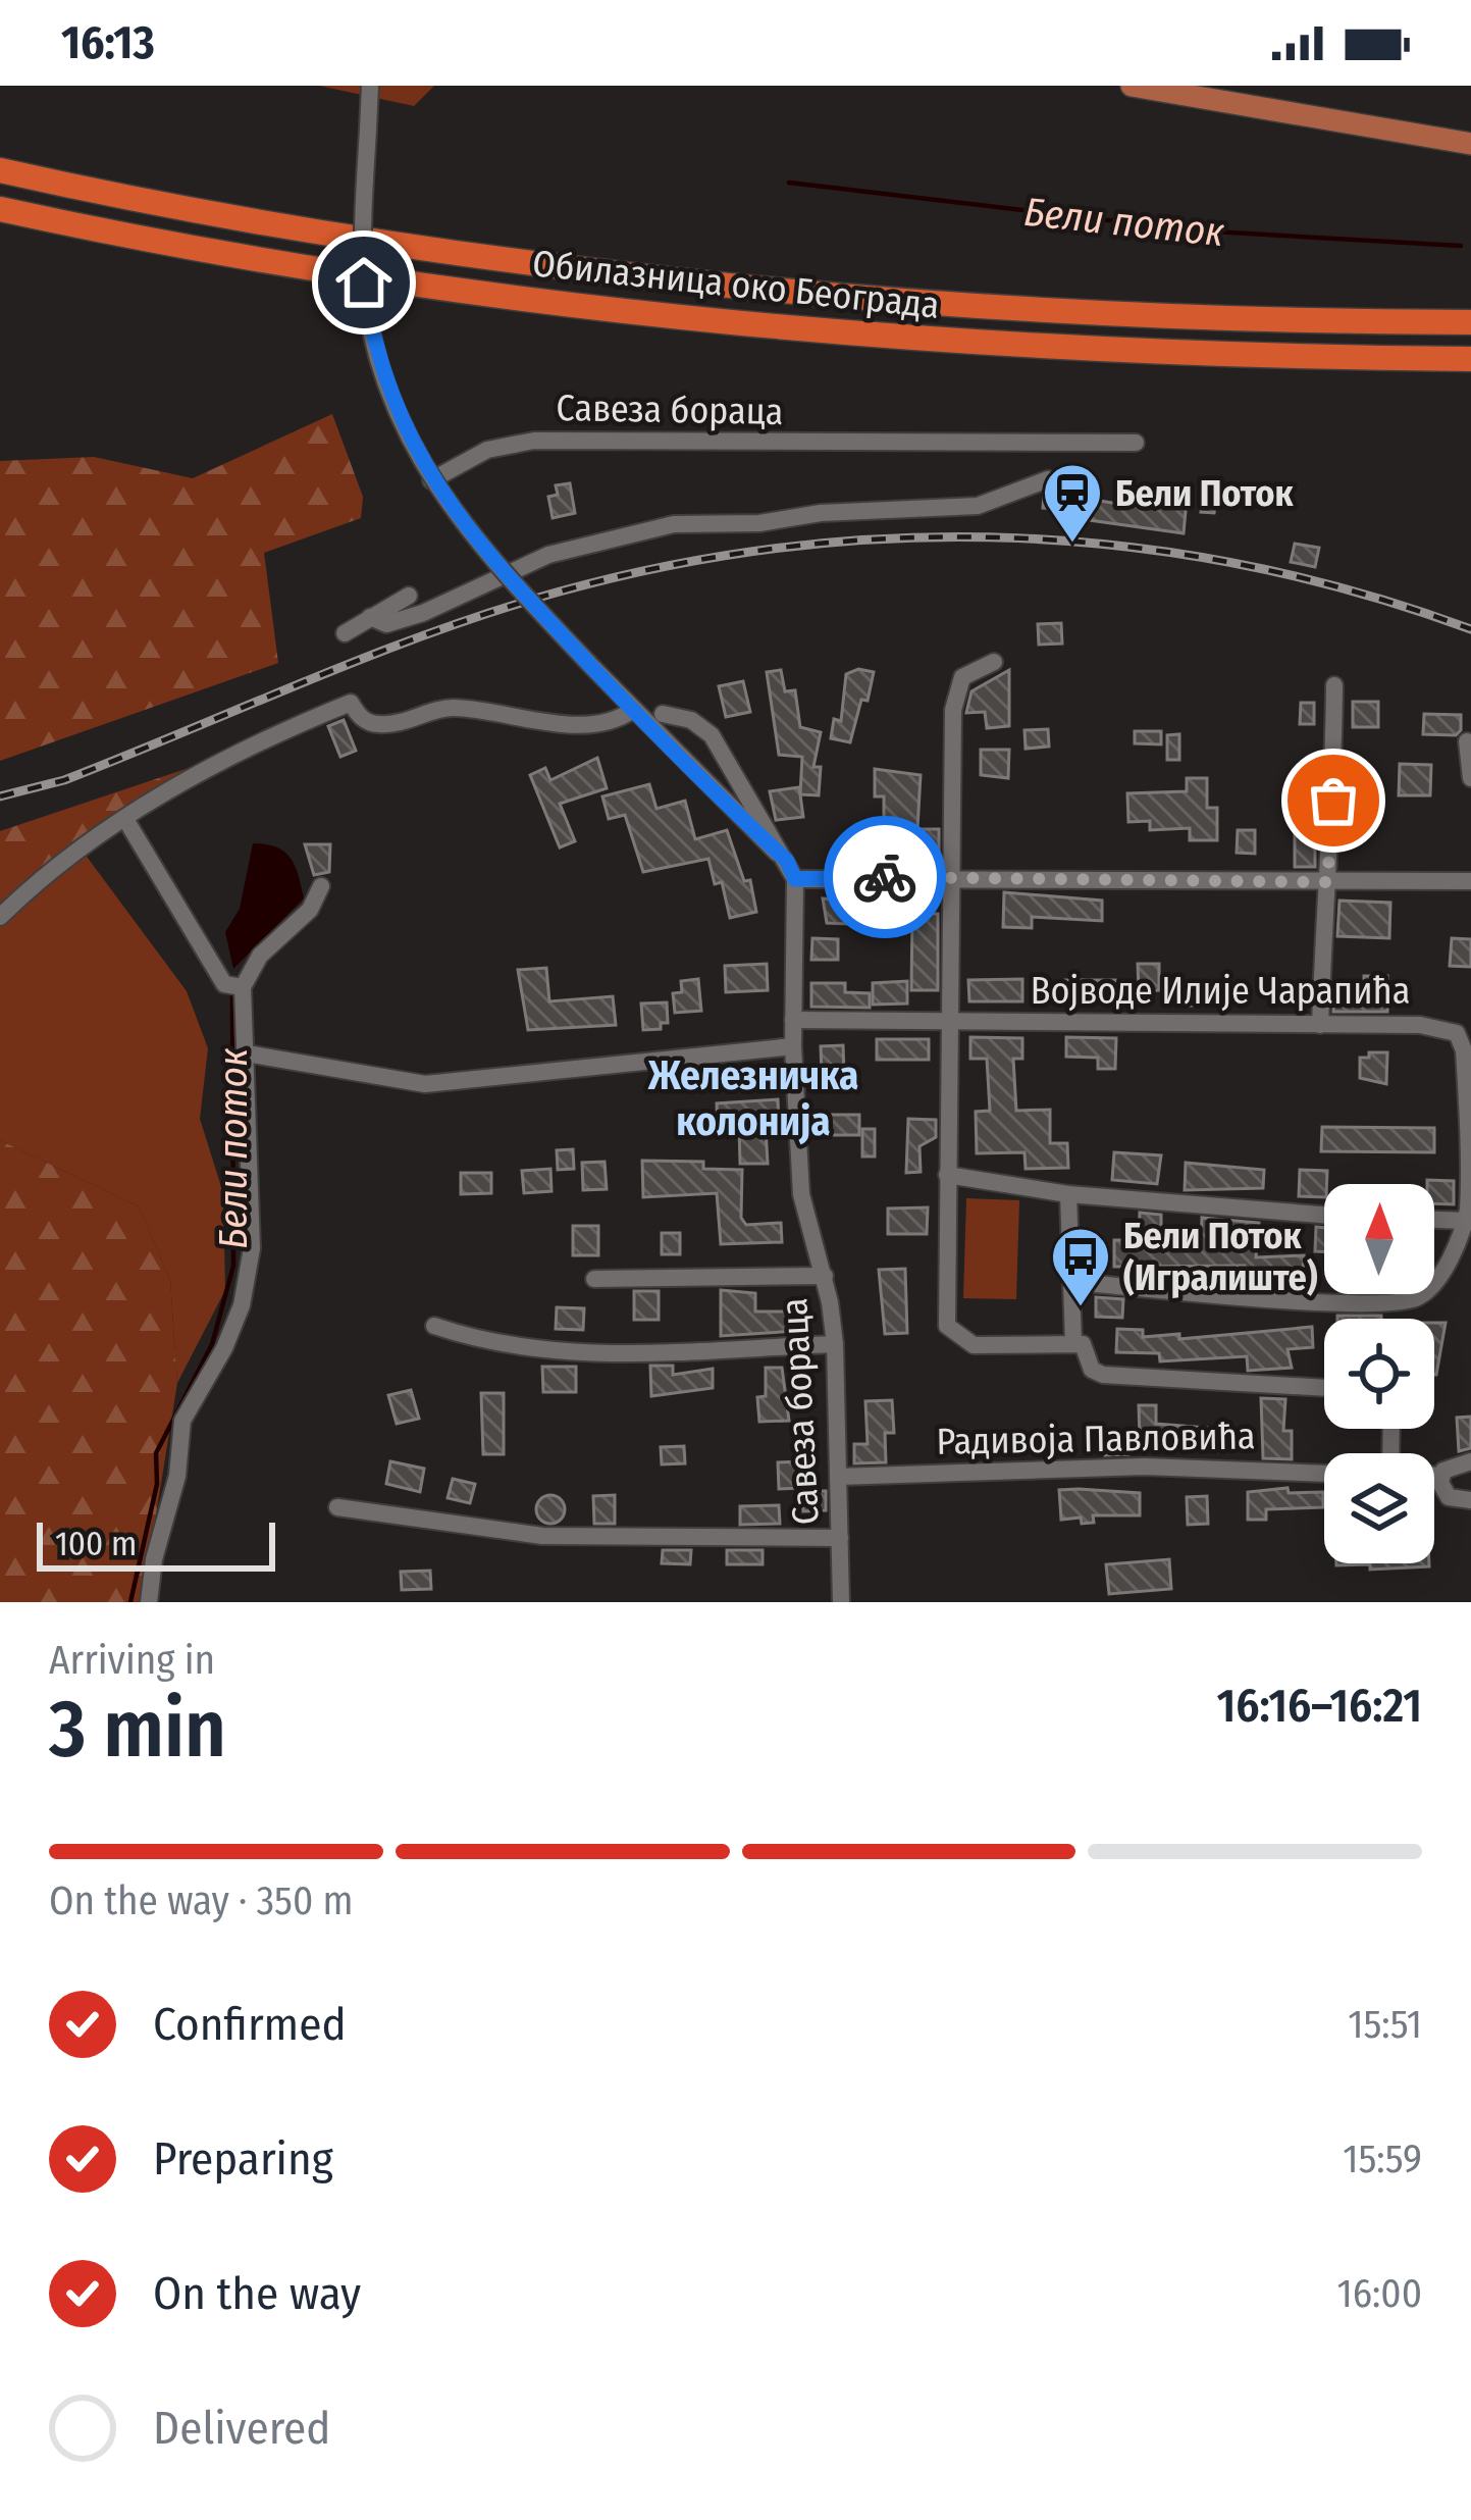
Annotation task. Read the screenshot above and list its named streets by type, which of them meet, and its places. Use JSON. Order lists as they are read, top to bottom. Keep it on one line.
{"streets":{"highway":["Обилазница око Београда"],"street":["Савеза бораца","Војводе Илије Чарапића","Радивоја Павловића"]},"crossings":[["Савеза бораца","Војводе Илије Чарапића"],["Савеза бораца","Радивоја Павловића"]],"districts":["Железничка колонија"],"water":["Бели поток"],"places":{"station":["Бели Поток"],"bus stop":["Бели Поток (Игралиште)"]},"scale_bar":"100 m","north":"top","page":{"status":"16:13","scale":"100 m","heading":["3 min","Arriving in","16:16–16:21"],"bar":"On the way · 350 m","list":[["Confirmed","15:51"],["Preparing","15:59"],["On the way","16:00"],"Delivered"]}}
